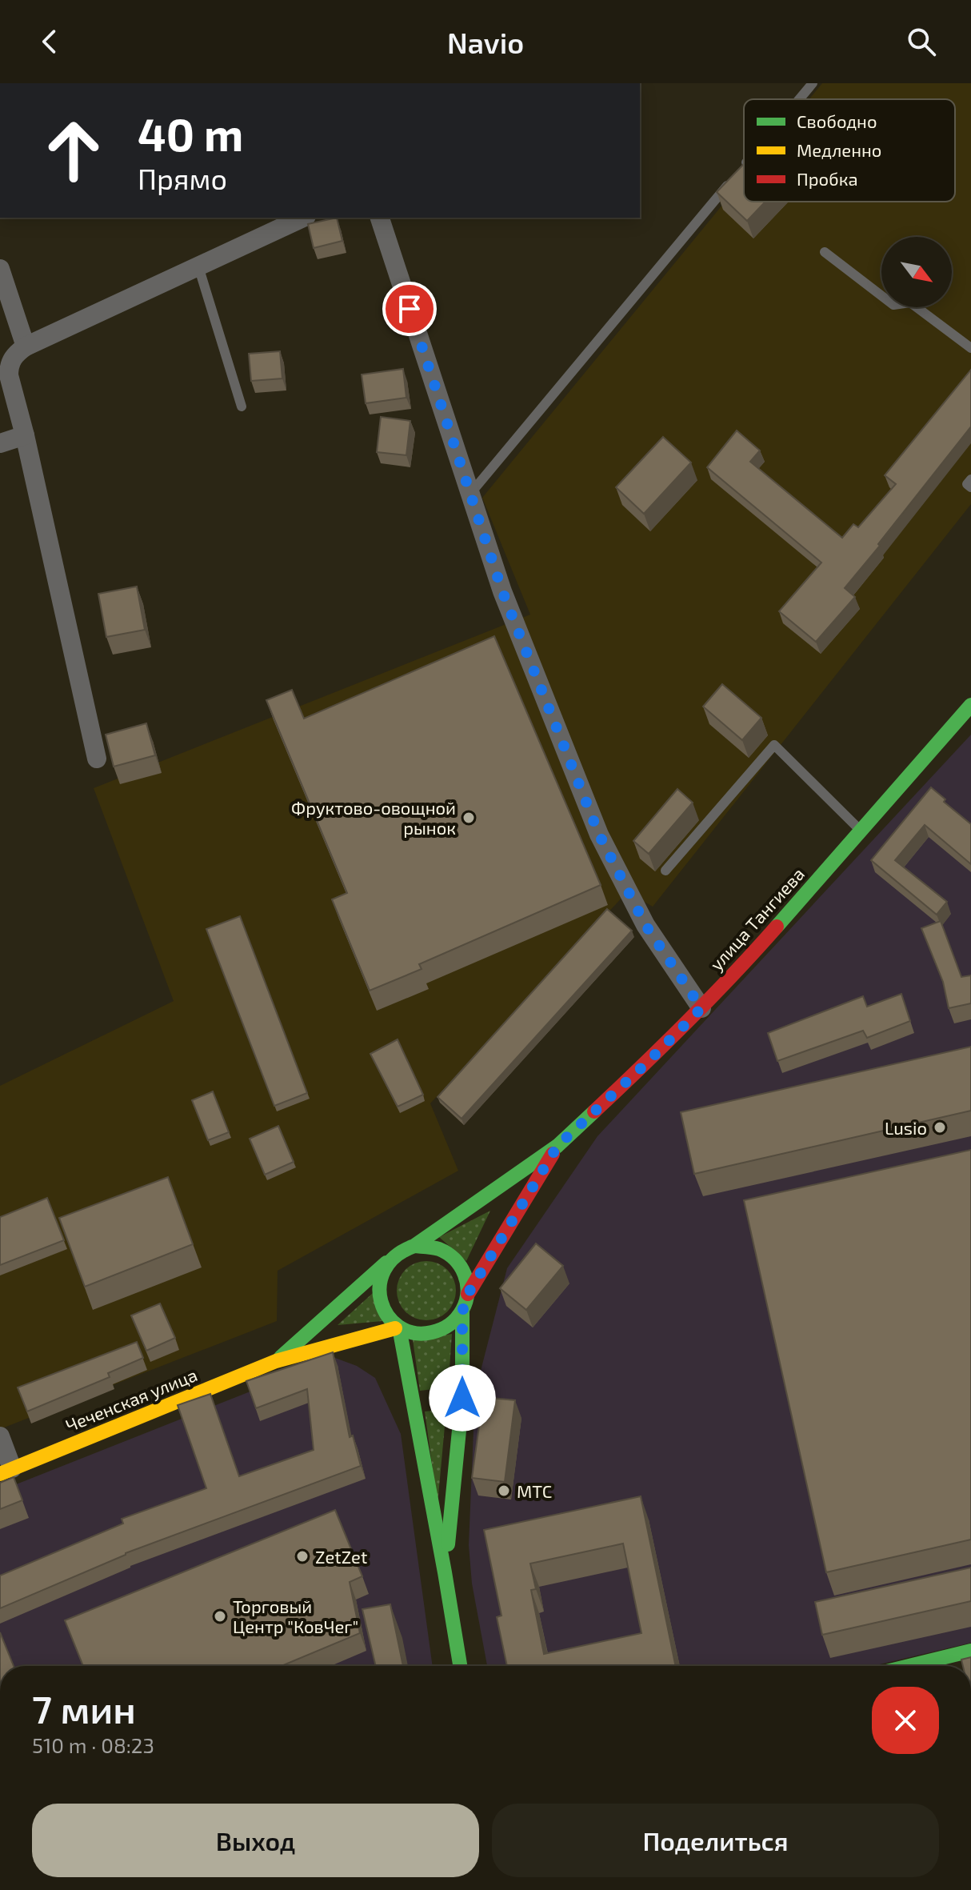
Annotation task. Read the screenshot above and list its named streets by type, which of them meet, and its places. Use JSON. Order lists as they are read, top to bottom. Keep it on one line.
{"streets":{"main road":["улица Тангиева","Чеченская улица"]},"places":["Фруктово-овощной рынок","Lusio","МТС","ZetZet","Торговый Центр \"КовЧег\""],"legend":["Свободно","Медленно","Пробка"],"north":"bottom right","page":{"header":"Navio","turn":["40 m","Прямо"],"heading":["7 мин","510 m · 08:23"],"buttons":["Выход","Поделиться"]}}
